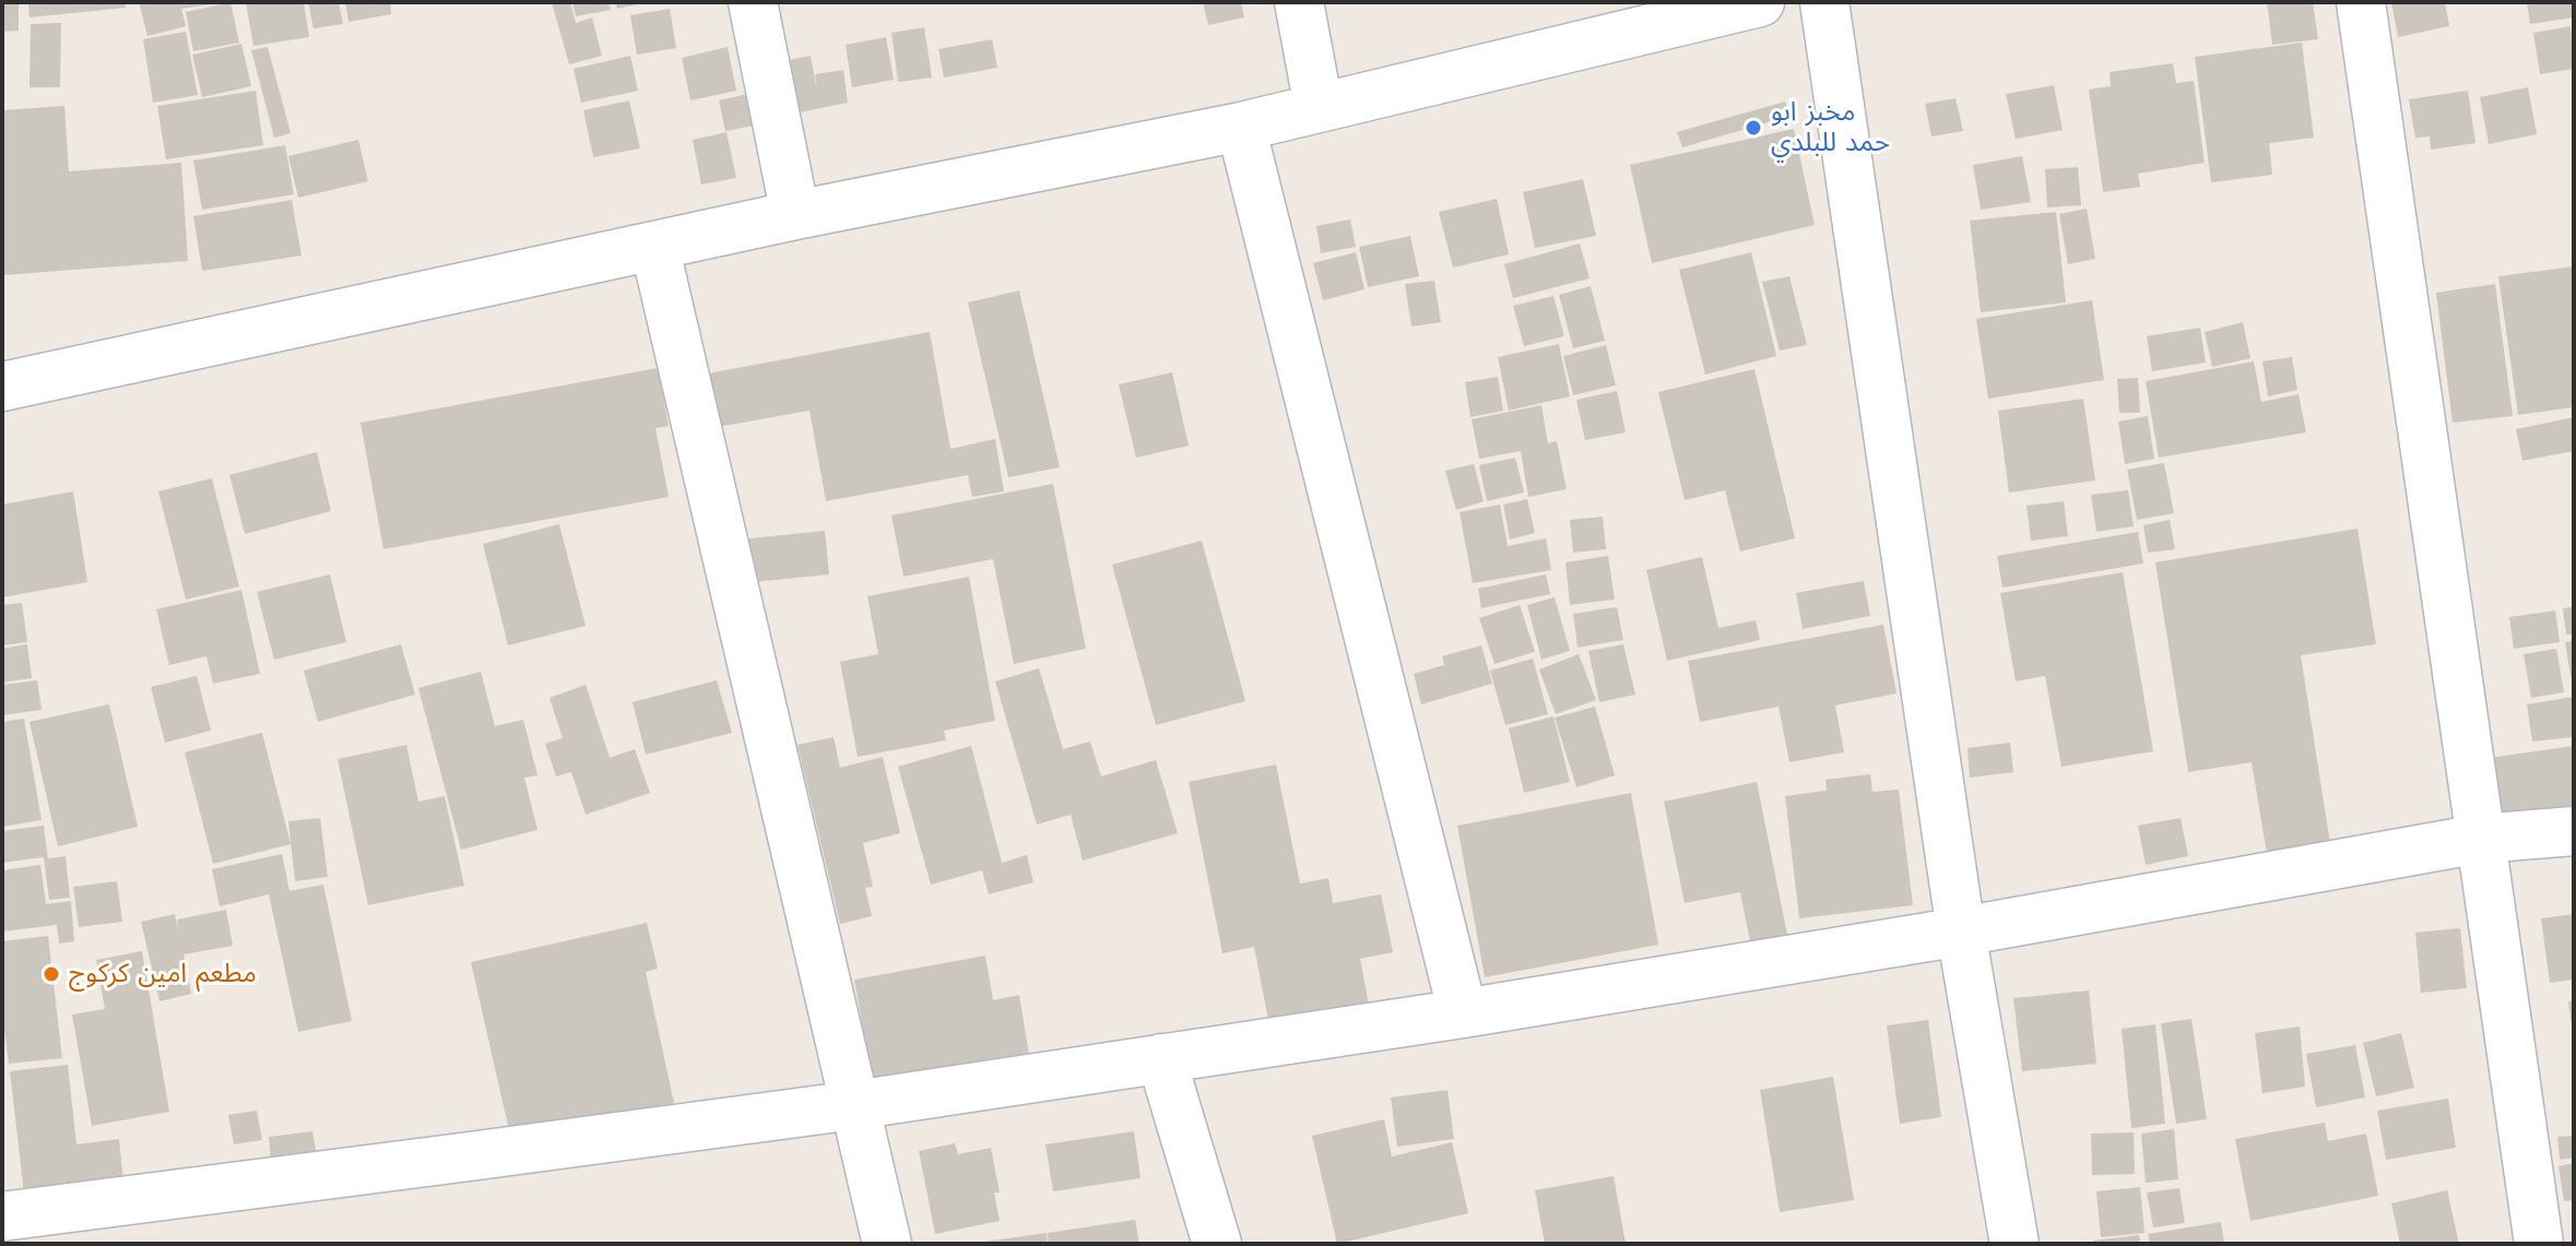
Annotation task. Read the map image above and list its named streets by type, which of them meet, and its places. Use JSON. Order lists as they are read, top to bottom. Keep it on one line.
{"places":["مخبز ابو حمد للبلدي","مطعم امين كركوج"]}
